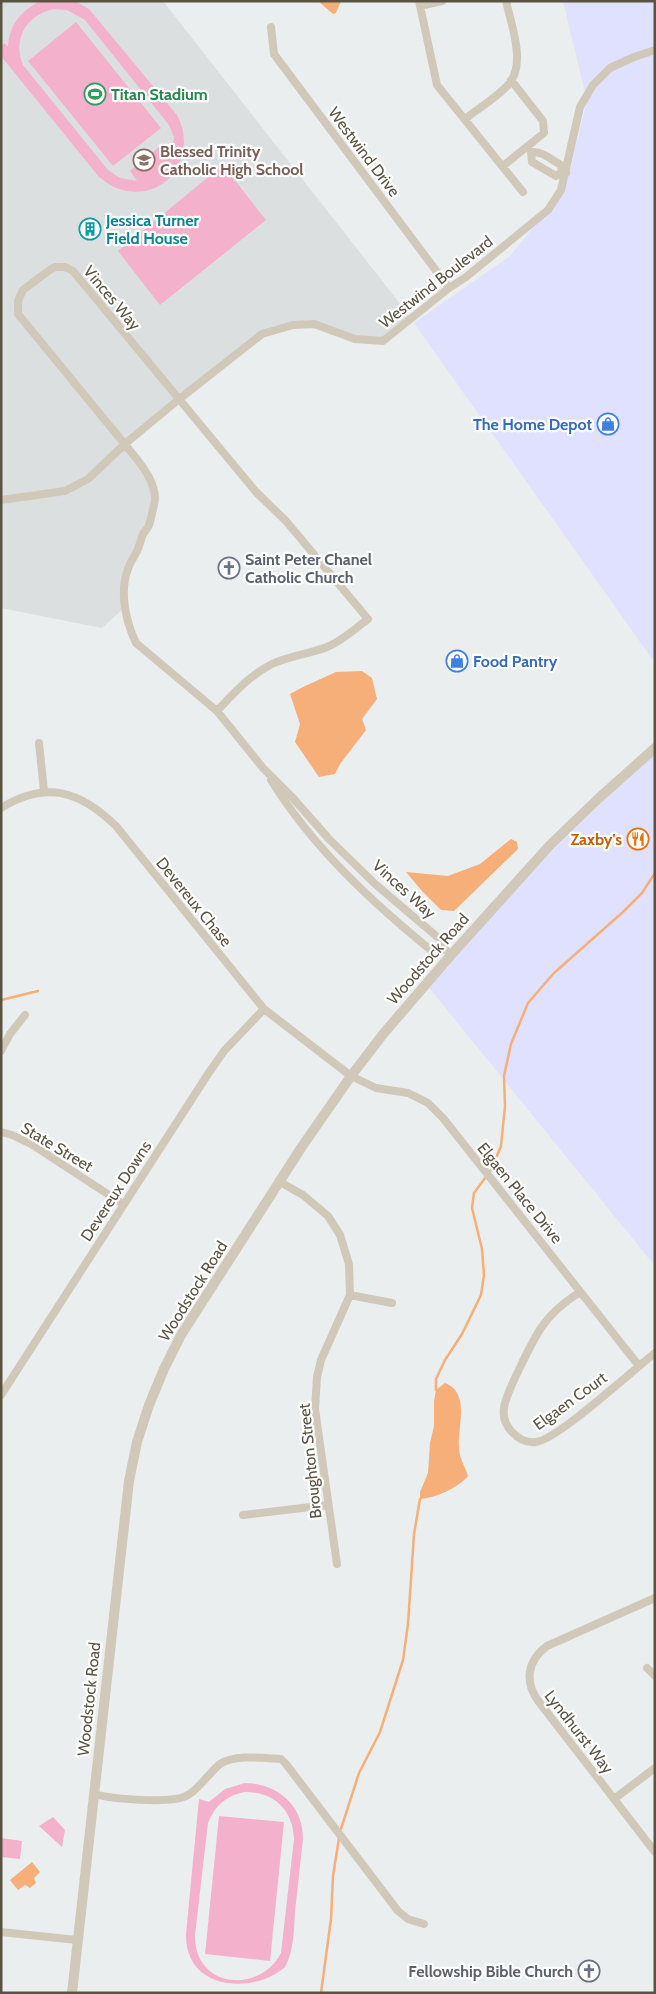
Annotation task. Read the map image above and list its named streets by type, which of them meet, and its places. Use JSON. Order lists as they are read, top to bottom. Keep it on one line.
{"streets":{"street":["Westwind Drive","Westwind Boulevard","Vinces Way","Devereux Chase","Woodstock Road","State Street","Devereux Downs","Elgaen Place Drive","Elgaen Court","Broughton Street","Lyndhurst Way"]},"crossings":[["Westwind Drive","Westwind Boulevard"],["Westwind Boulevard","Vinces Way"],["Vinces Way","Woodstock Road"],["Devereux Chase","Woodstock Road"],["Devereux Chase","Devereux Downs"],["Devereux Chase","Elgaen Place Drive"],["Woodstock Road","Elgaen Place Drive"],["Woodstock Road","Broughton Street"],["State Street","Devereux Downs"],["Elgaen Place Drive","Elgaen Court"]],"places":{"sports":["Titan Stadium"],"school or university":["Blessed Trinity Catholic High School"],"building":["Jessica Turner Field House"],"shop":["The Home Depot","Food Pantry"],"church":["Saint Peter Chanel Catholic Church","Fellowship Bible Church"],"restaurant":["Zaxby's"]}}
